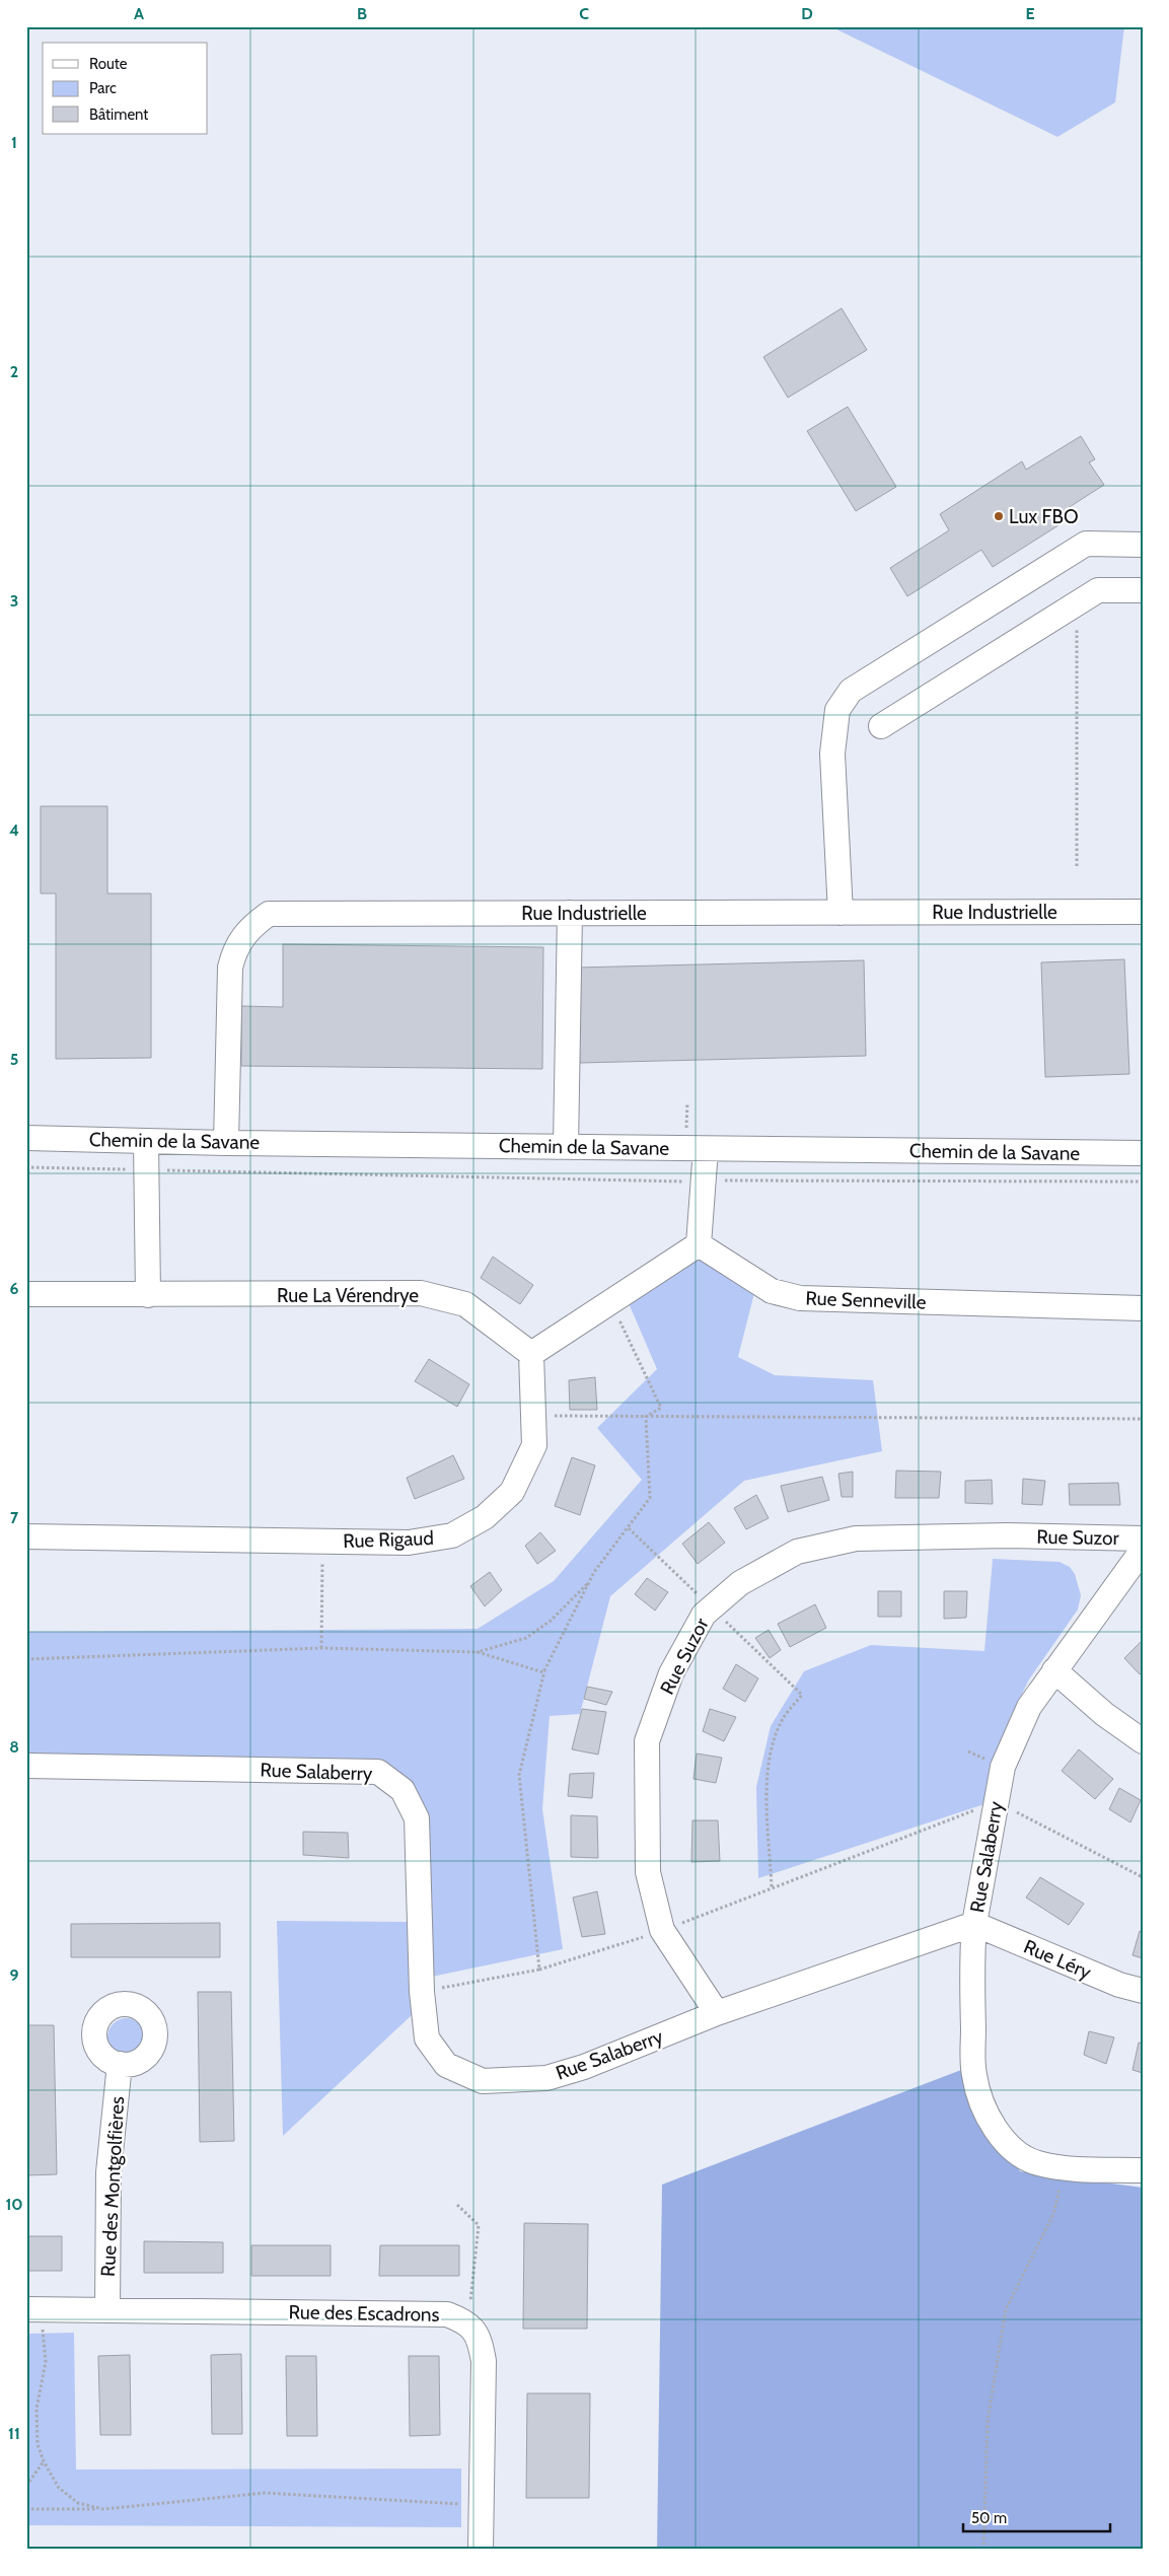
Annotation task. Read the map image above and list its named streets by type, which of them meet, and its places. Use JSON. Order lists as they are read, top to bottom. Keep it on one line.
{"streets":{"street":["Rue Industrielle","Chemin de la Savane","Rue La Vérendrye","Rue Senneville","Rue Suzor","Rue Rigaud","Rue Salaberry","Rue Léry","Rue des Montgolfières","Rue des Escadrons"]},"crossings":[["Rue Industrielle","Chemin de la Savane"],["Rue La Vérendrye","Rue Rigaud"],["Rue Suzor","Rue Salaberry"],["Rue Salaberry","Rue Léry"],["Rue des Montgolfières","Rue des Escadrons"]],"places":["Lux FBO"],"legend":["Route","Parc","Bâtiment"],"scale_bar":"50 m","grid":{"columns":["A","B","C","D","E"],"rows":["1","2","3","4","5","6","7","8","9","10","11"]}}
